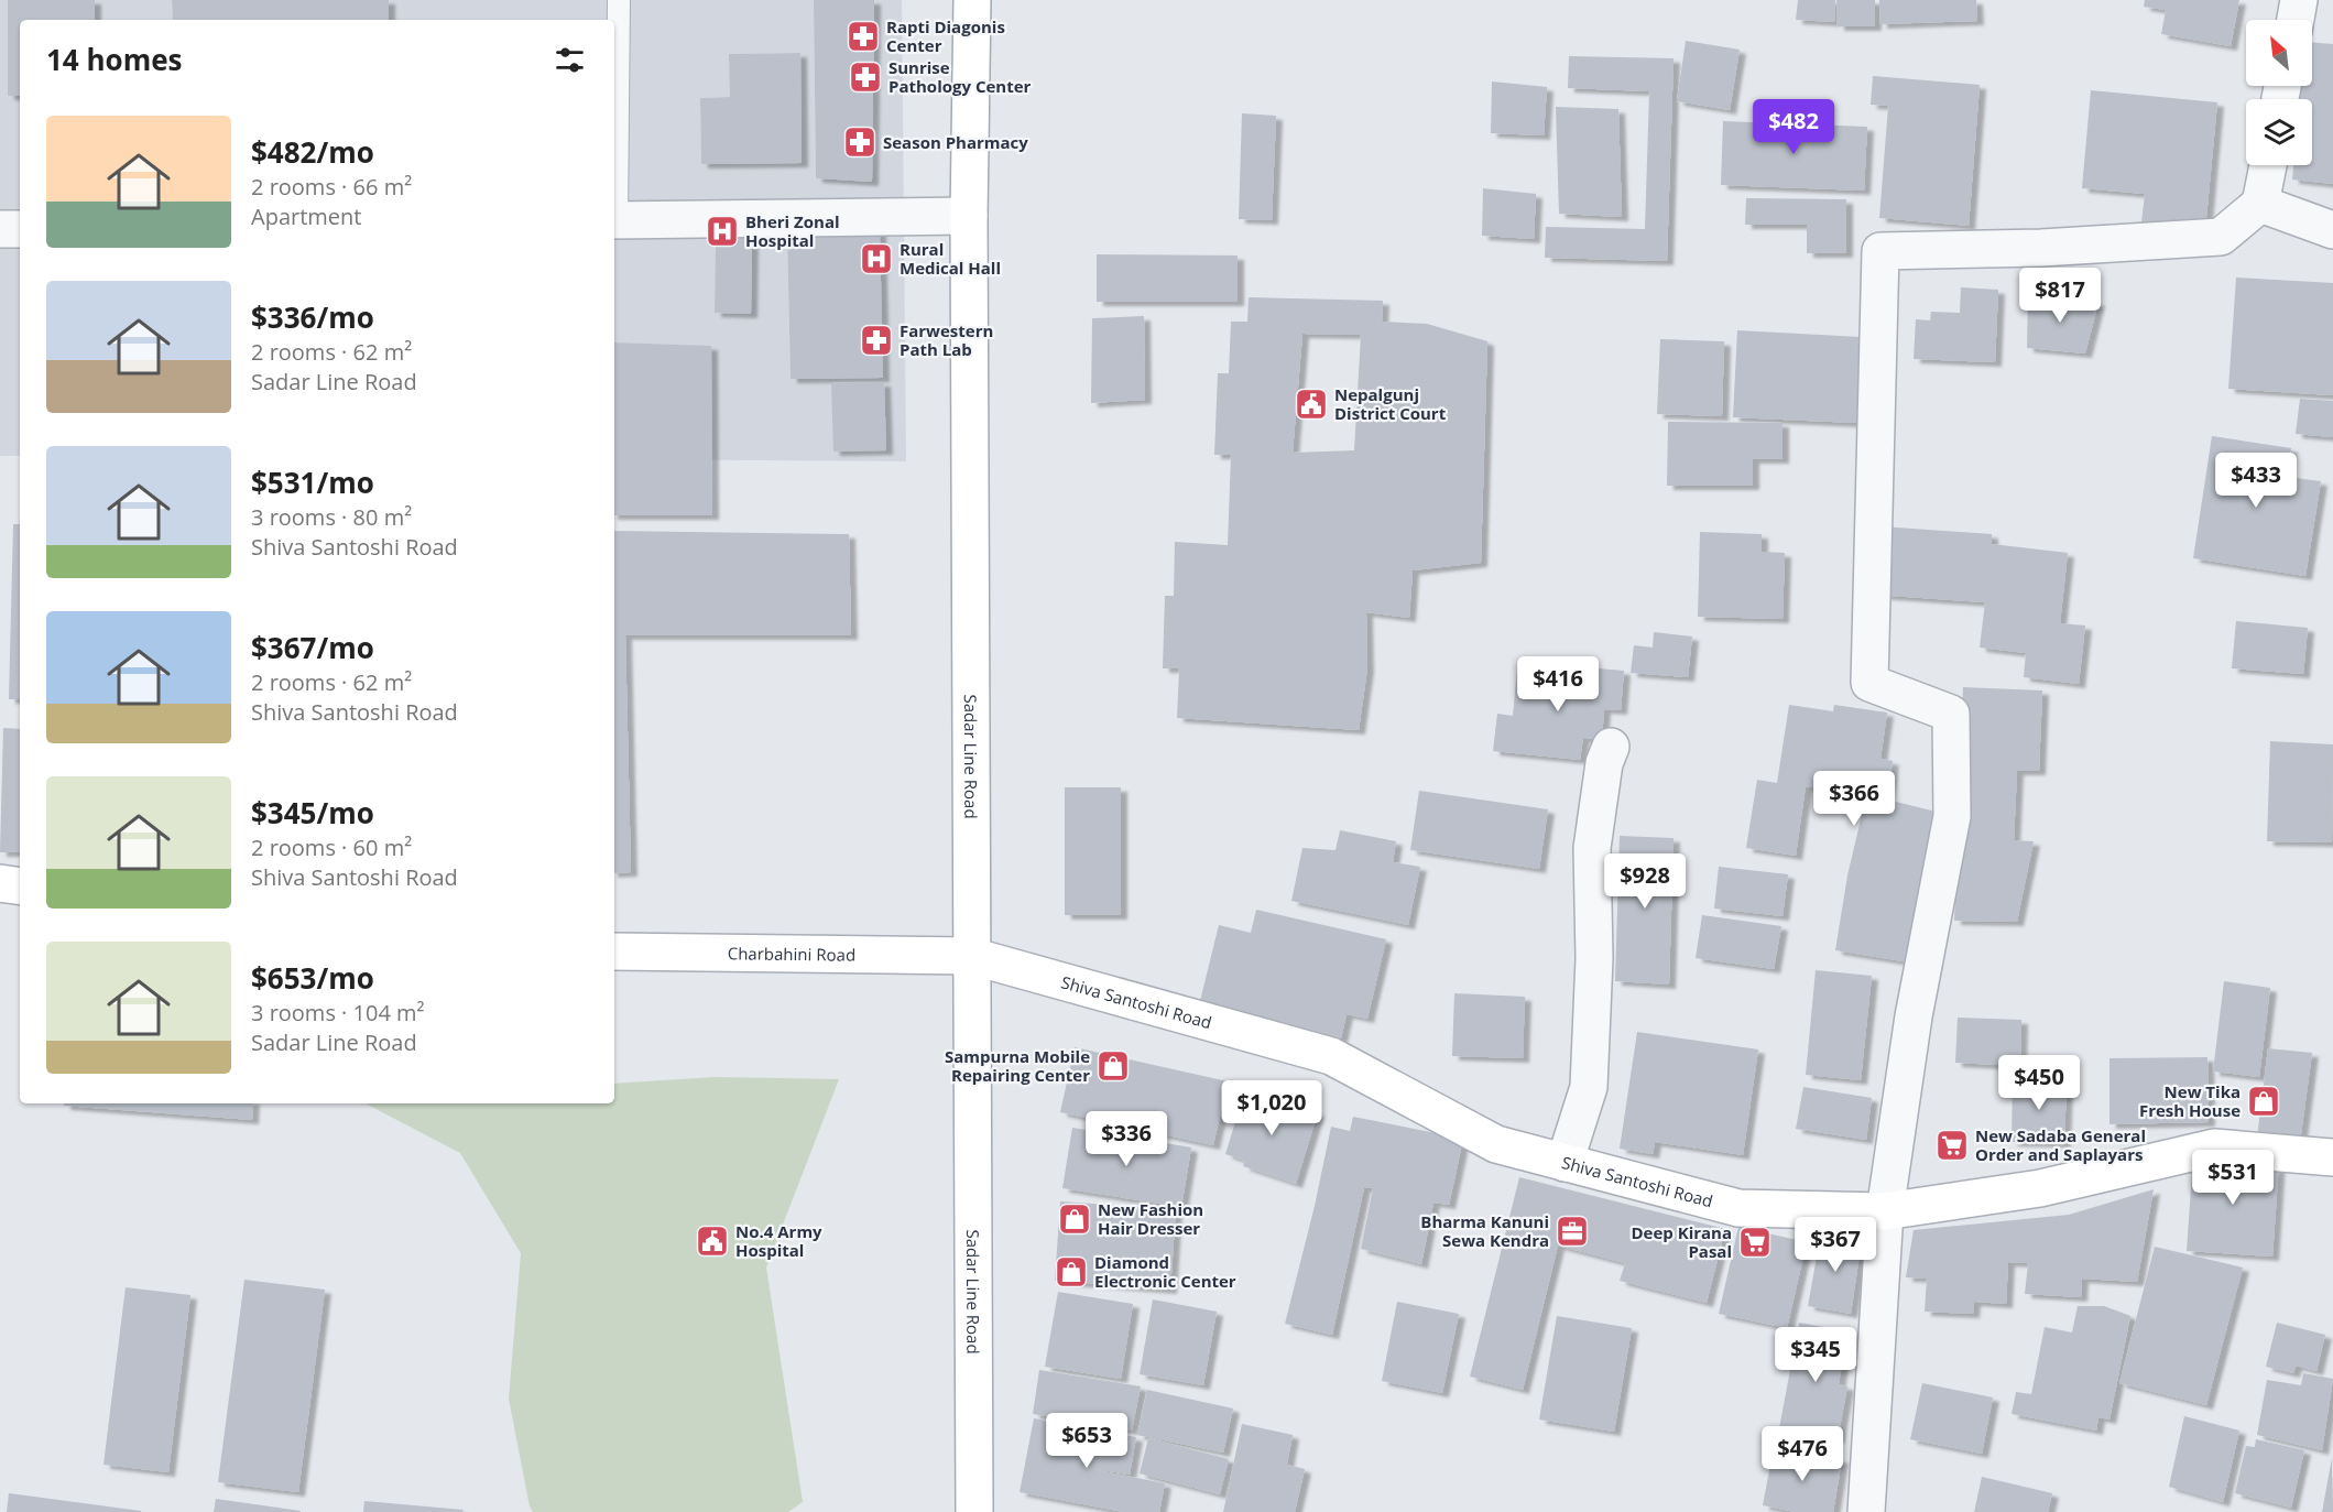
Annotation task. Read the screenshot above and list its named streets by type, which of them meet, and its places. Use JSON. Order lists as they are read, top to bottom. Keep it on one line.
{"streets":{"main road":["Sadar Line Road","Charbahini Road","Shiva Santoshi Road"]},"crossings":[["Sadar Line Road","Charbahini Road"],["Sadar Line Road","Shiva Santoshi Road"],["Charbahini Road","Shiva Santoshi Road"]],"places":{"pharmacy":["Rapti Diagonis Center","Sunrise Pathology Center","Season Pharmacy","Farwestern Path Lab"],"hospital":["Bheri Zonal Hospital","Rural Medical Hall"],"public building":["Nepalgunj District Court","No.4 Army Hospital"],"shop":["Sampurna Mobile Repairing Center","New Tika Fresh House","New Fashion Hair Dresser","Diamond Electronic Center"],"supermarket":["New Sadaba General Order and Saplayars","Deep Kirana Pasal"],"office":["Bharma Kanuni Sewa Kendra"]},"north":"top left","page":{"heading":"14 homes","price":["$482","$817","$433","$416","$366","$928","$450","$1,020","$336","$531","$367","$345","$653","$476"],"list":[{"name":"$482/mo","note":"2 rooms · 66 m² · Apartment"},{"name":"$336/mo","note":"2 rooms · 62 m² · Sadar Line Road"},{"name":"$531/mo","note":"3 rooms · 80 m² · Shiva Santoshi Road"},{"name":"$367/mo","note":"2 rooms · 62 m² · Shiva Santoshi Road"},{"name":"$345/mo","note":"2 rooms · 60 m² · Shiva Santoshi Road"},{"name":"$653/mo","note":"3 rooms · 104 m² · Sadar Line Road"}]}}
